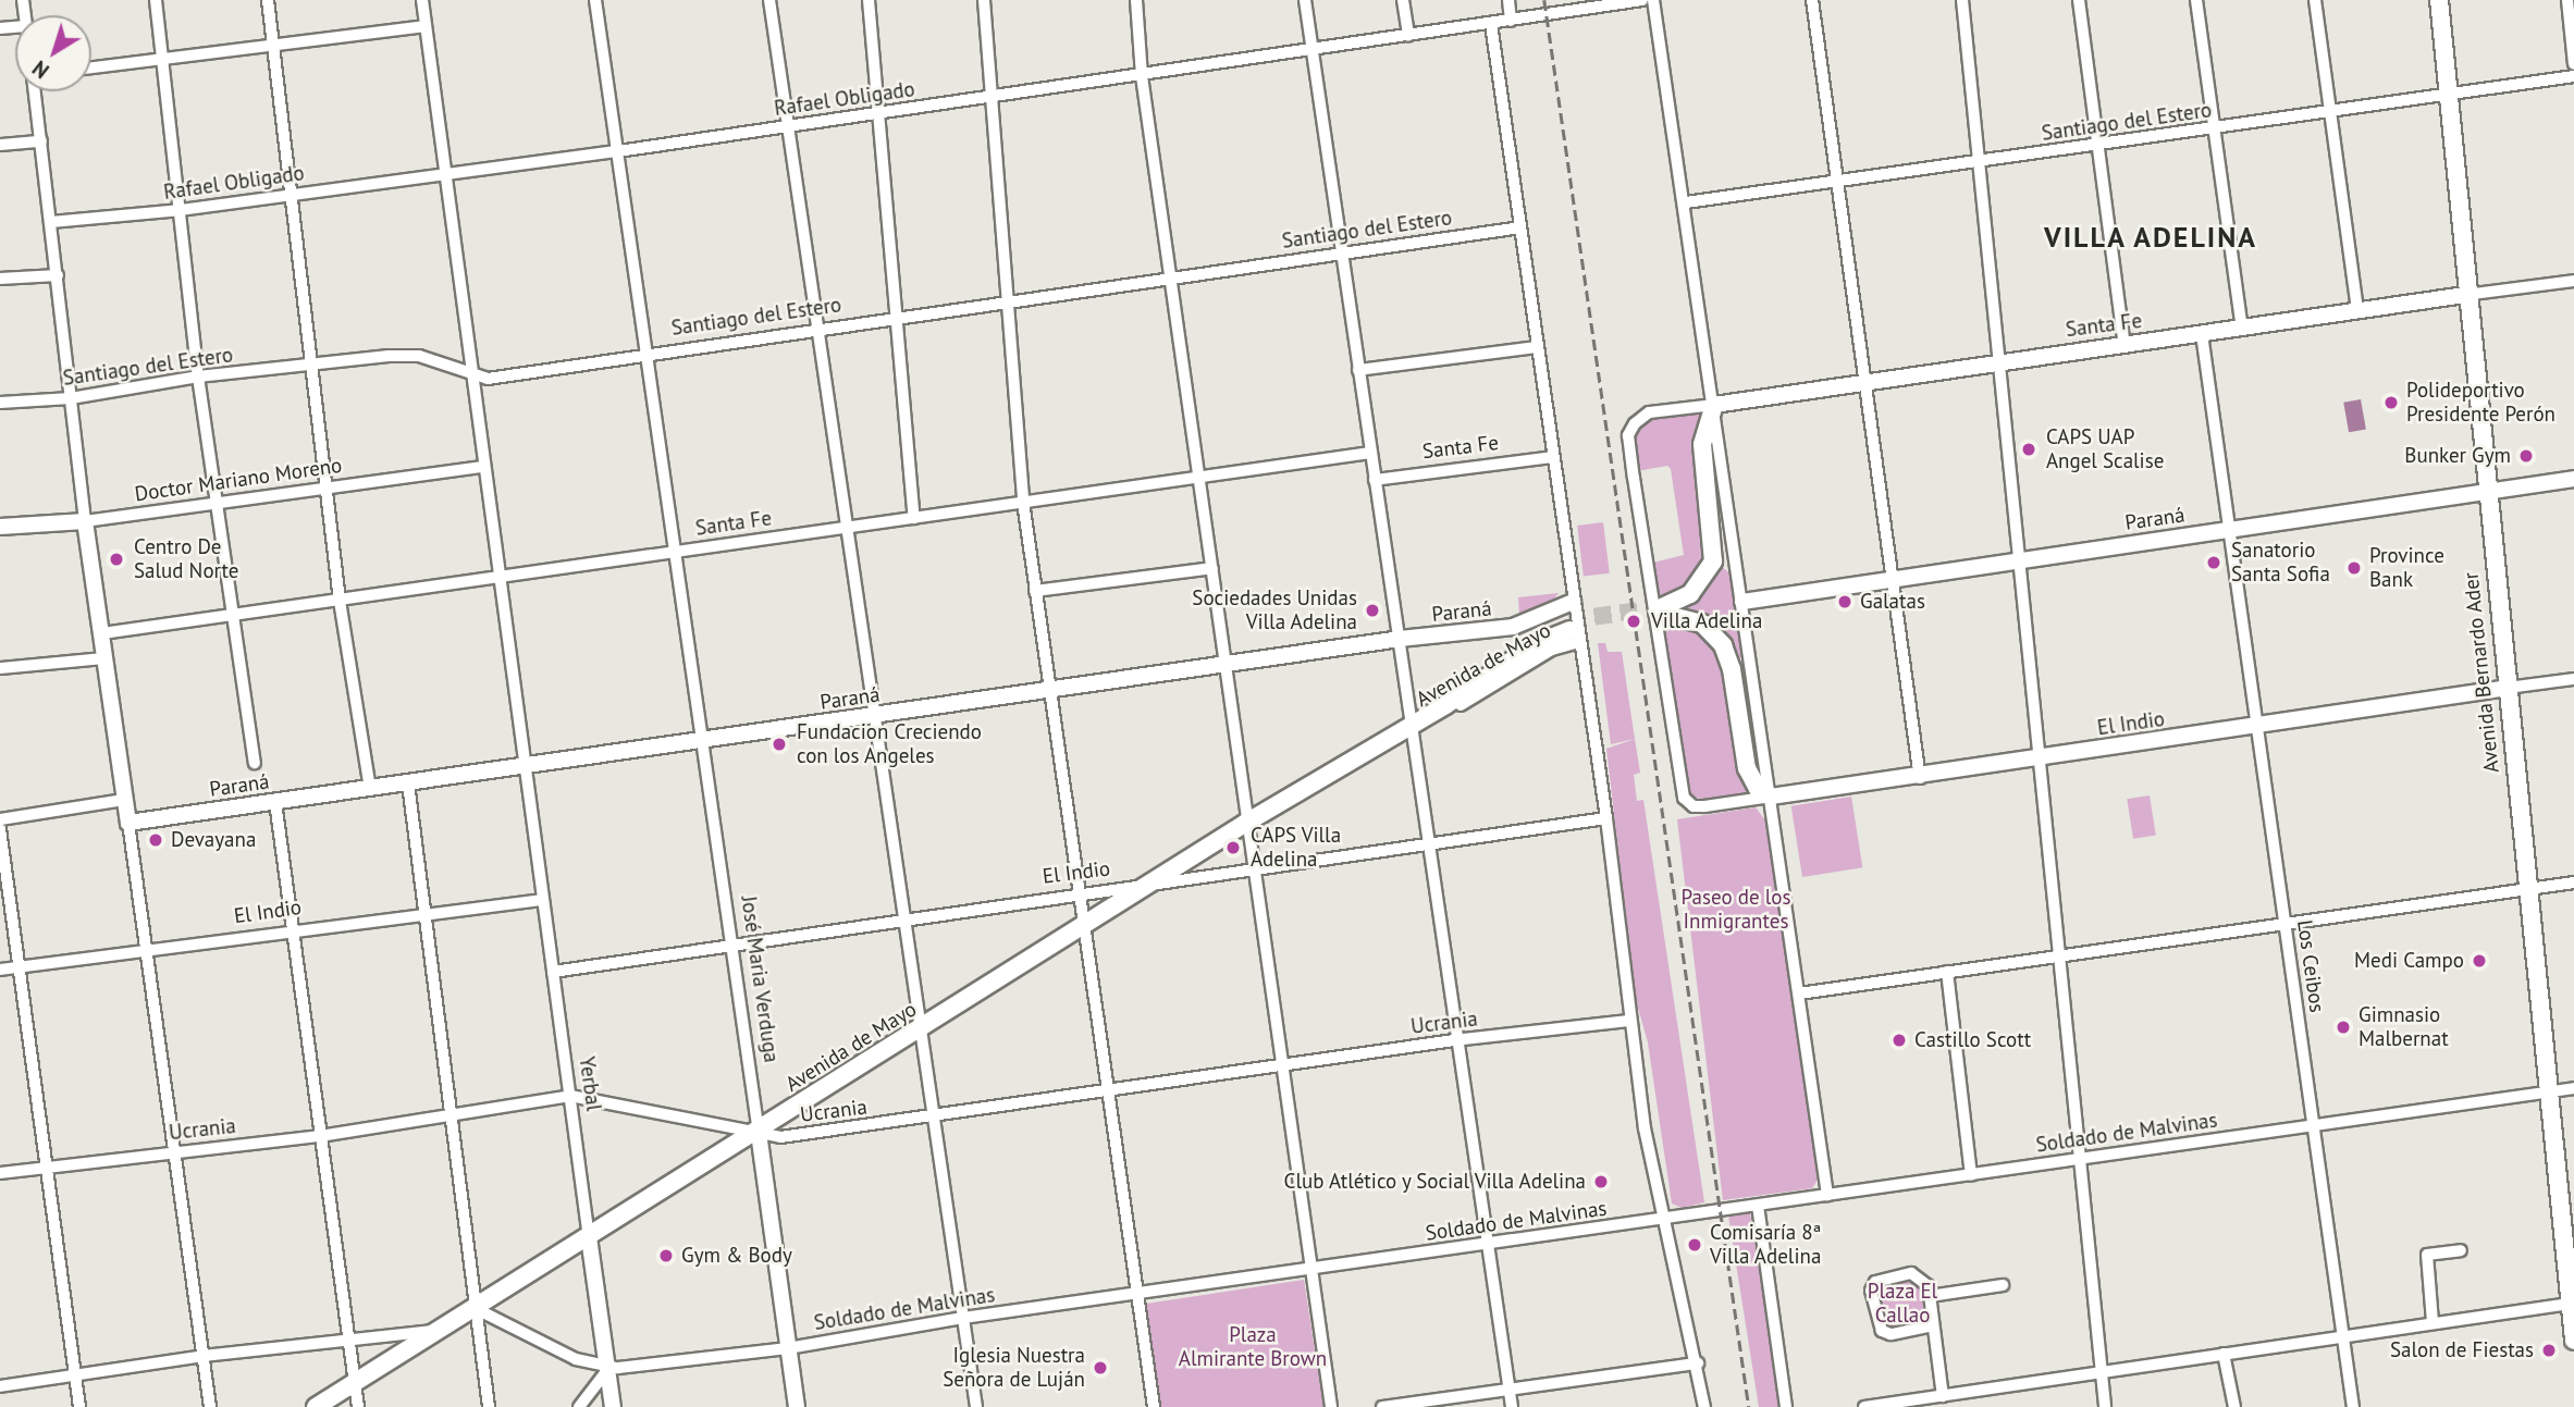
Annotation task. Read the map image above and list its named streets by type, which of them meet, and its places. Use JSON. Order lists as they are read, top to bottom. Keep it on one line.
{"streets":{"main road":["Avenida de Mayo","Avenida Bernardo Ader"],"street":["Rafael Obligado","Santiago del Estero","Santa Fe","Doctor Mariano Moreno","Paraná","El Indio","Los Ceibos","José Maria Verduga","Ucrania","Yerbal","Soldado de Malvinas"]},"crossings":[["Rafael Obligado","José Maria Verduga"],["Rafael Obligado","Yerbal"],["Santiago del Estero","Avenida Bernardo Ader"],["Santiago del Estero","José Maria Verduga"],["Santiago del Estero","Yerbal"],["Santa Fe","Avenida Bernardo Ader"],["Santa Fe","El Indio"],["Santa Fe","Los Ceibos"],["Santa Fe","José Maria Verduga"],["Santa Fe","Yerbal"],["Doctor Mariano Moreno","Yerbal"],["Paraná","Avenida Bernardo Ader"],["Paraná","Los Ceibos"],["Paraná","José Maria Verduga"],["Paraná","Yerbal"],["Avenida de Mayo","El Indio"],["Avenida de Mayo","José Maria Verduga"],["Avenida de Mayo","Ucrania"],["Avenida de Mayo","Yerbal"],["Avenida de Mayo","Soldado de Malvinas"],["Avenida Bernardo Ader","El Indio"],["Avenida Bernardo Ader","Soldado de Malvinas"],["El Indio","Los Ceibos"],["El Indio","José Maria Verduga"],["El Indio","Yerbal"],["Los Ceibos","Soldado de Malvinas"],["José Maria Verduga","Ucrania"],["José Maria Verduga","Soldado de Malvinas"],["Ucrania","Yerbal"],["Yerbal","Soldado de Malvinas"]],"districts":["VILLA ADELINA"],"parks":["Paseo de los Inmigrantes","Plaza El Callao","Plaza Almirante Brown"],"places":["Polideportivo Presidente Perón","CAPS UAP Angel Scalise","Bunker Gym","Centro De Salud Norte","Sanatorio Santa Sofia","Province Bank","Galatas","Sociedades Unidas Villa Adelina","Villa Adelina","Fundacion Creciendo con los Angeles","Devayana","CAPS Villa Adelina","Medi Campo","Gimnasio Malbernat","Castillo Scott","Club Atlético y Social Villa Adelina","Comisaría 8ª Villa Adelina","Gym & Body","Salon de Fiestas","Iglesia Nuestra Señora de Luján"],"north":"bottom left"}
